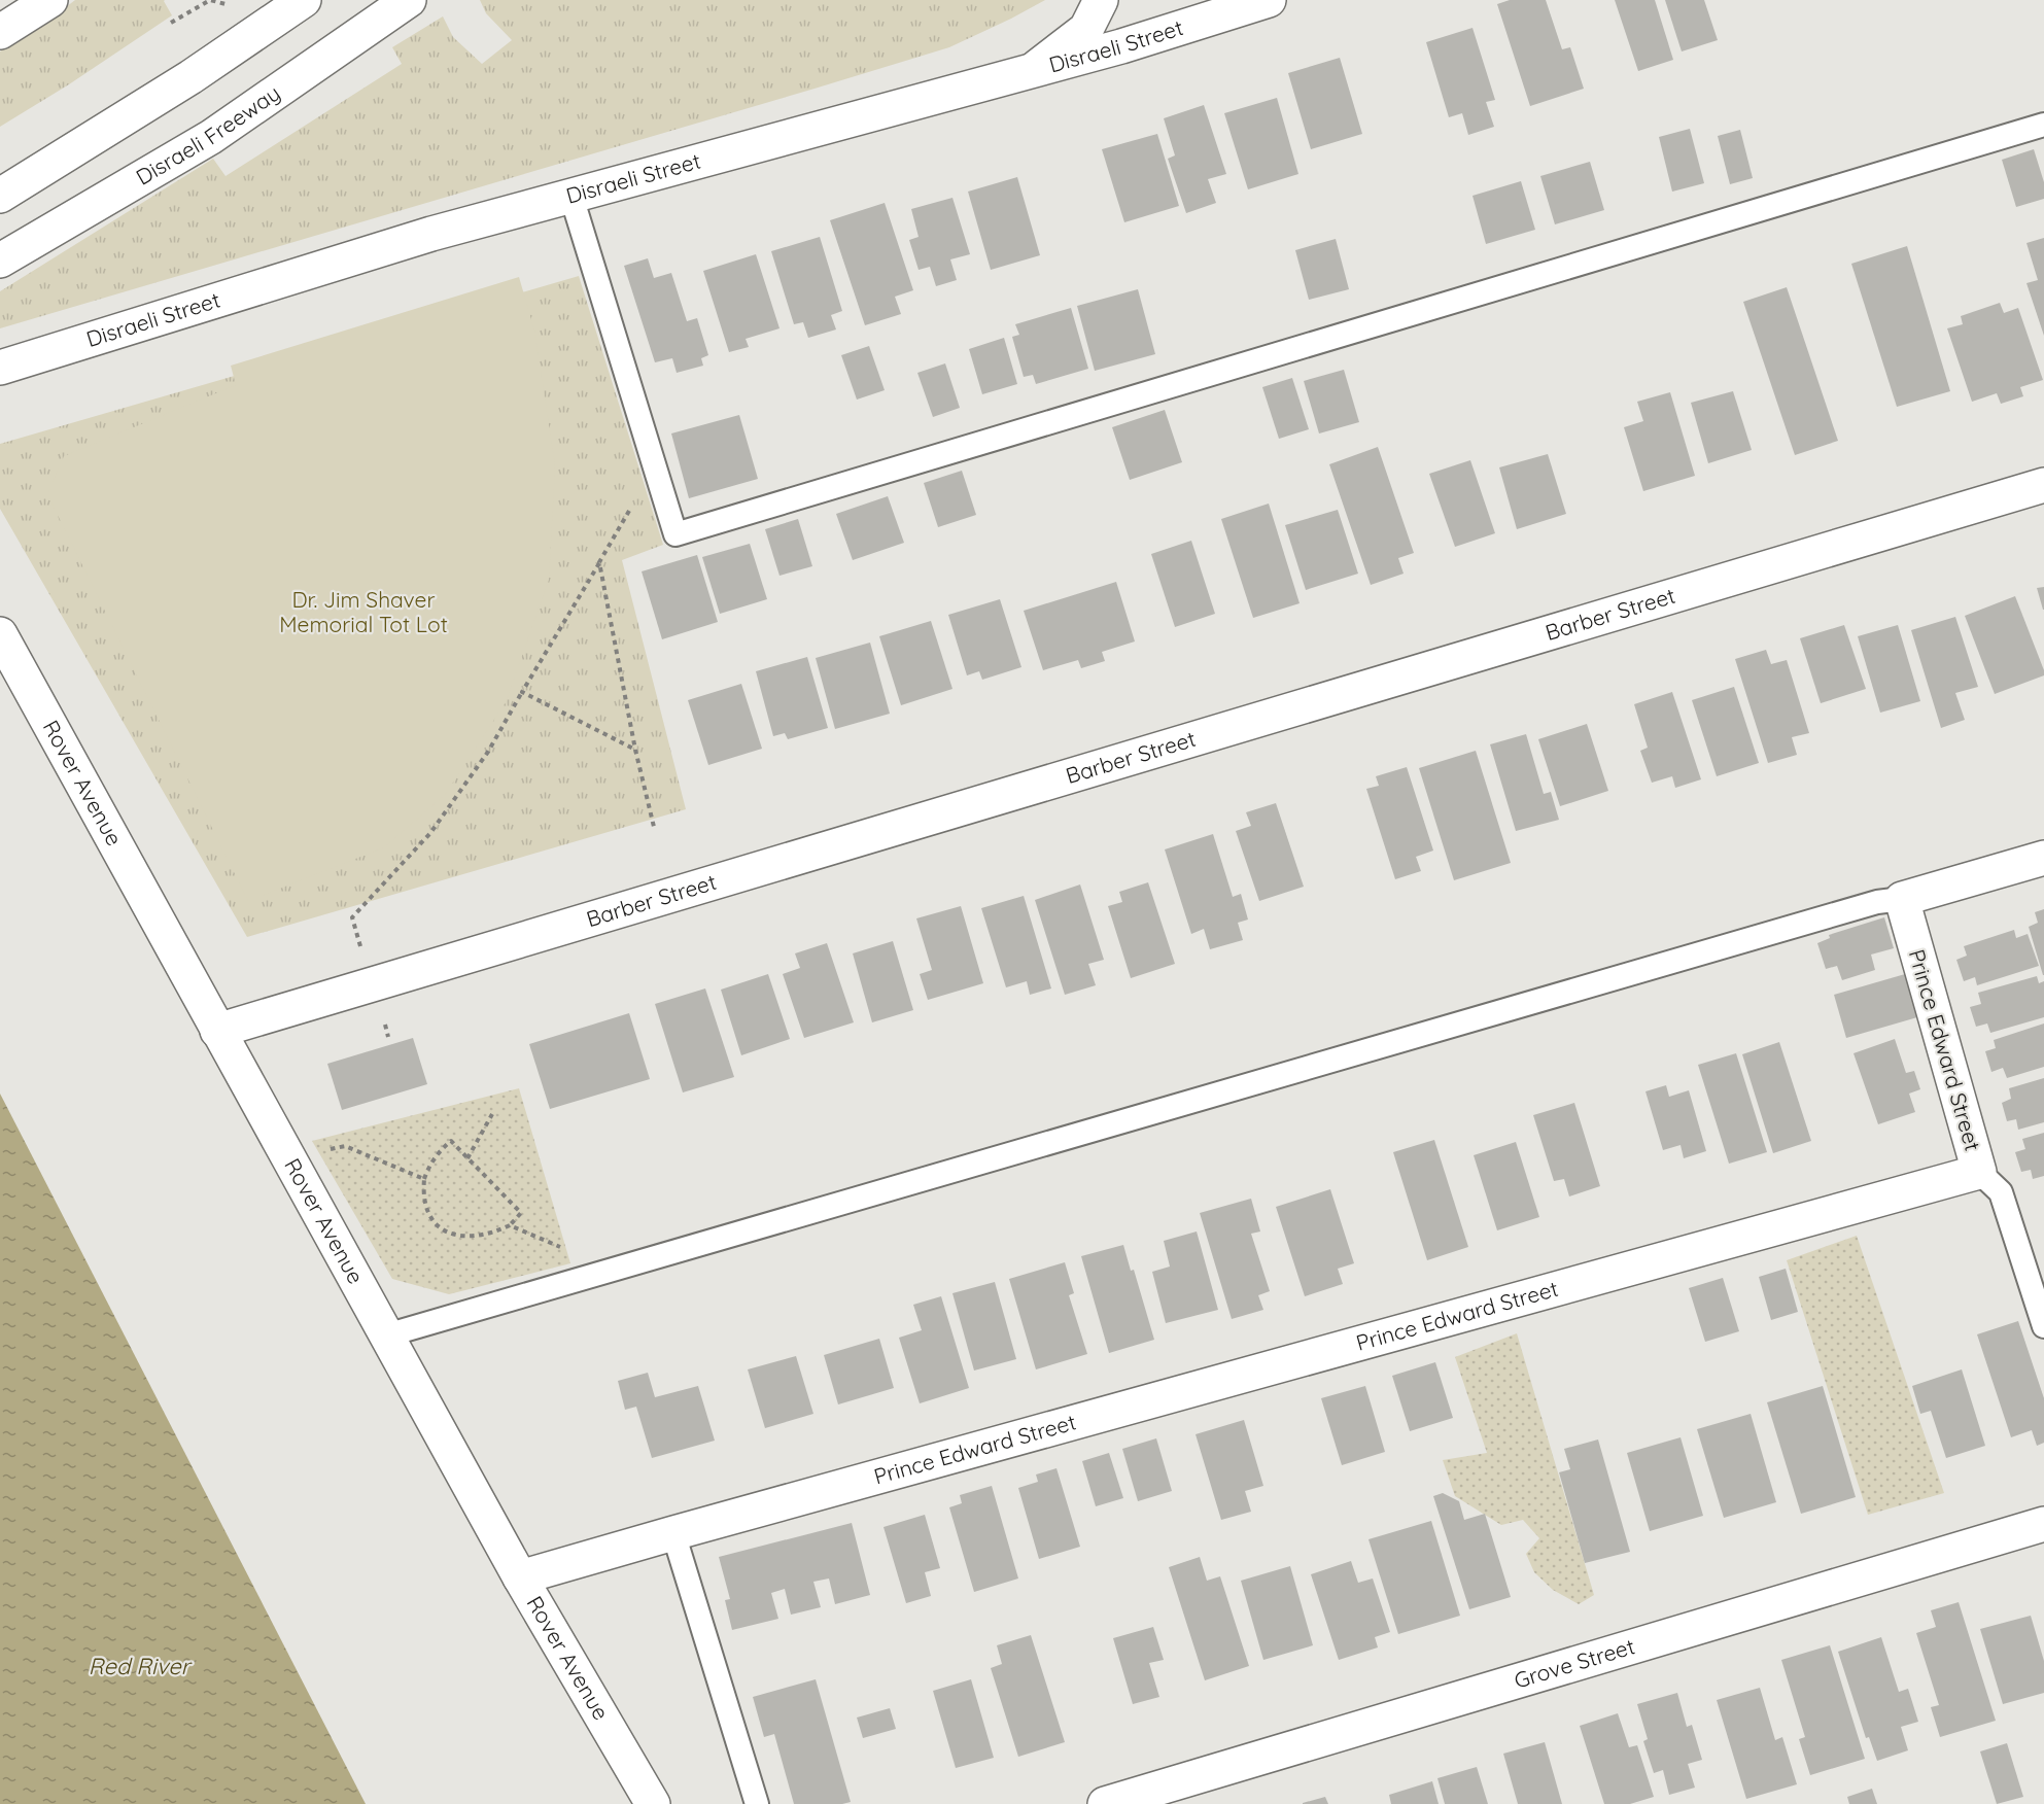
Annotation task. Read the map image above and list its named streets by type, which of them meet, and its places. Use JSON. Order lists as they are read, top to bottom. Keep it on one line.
{"streets":{"street":["Disraeli Street","Disraeli Freeway","Barber Street","Rover Avenue","Prince Edward Street","Grove Street"]},"crossings":[["Barber Street","Rover Avenue"],["Rover Avenue","Prince Edward Street"]],"water":["Red River"],"parks":["Dr. Jim Shaver Memorial Tot Lot"]}
